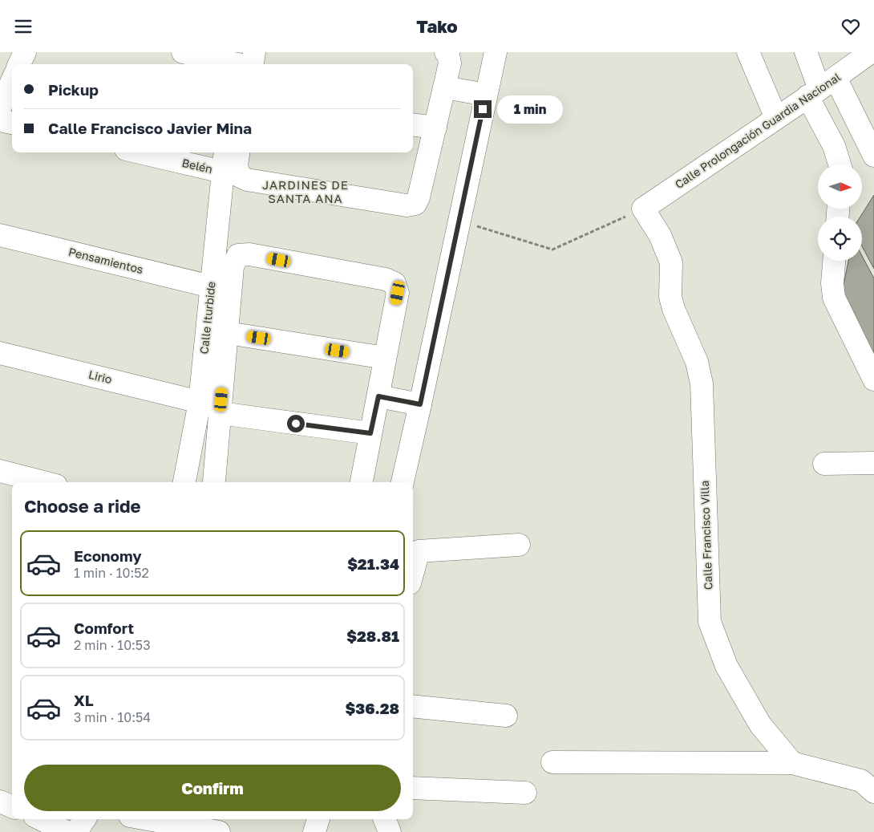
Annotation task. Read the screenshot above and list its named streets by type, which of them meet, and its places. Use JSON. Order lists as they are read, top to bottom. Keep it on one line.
{"streets":{"street":["Calle Prolongación Guardia Nacional","Belén","Pensamientos","Calle Iturbide","Lirio","Calle Francisco Villa"]},"crossings":[["Calle Prolongación Guardia Nacional","Calle Francisco Villa"],["Belén","Calle Iturbide"],["Pensamientos","Calle Iturbide"],["Calle Iturbide","Lirio"]],"districts":["JARDINES DE SANTA ANA"],"north":"right","page":{"header":"Tako","banner":["Pickup","Calle Francisco Javier Mina"],"bubble":"1 min","heading":"Choose a ride","list":[{"name":"Economy","note":"1 min · 10:52","value":"$21.34"},{"name":"Comfort","note":"2 min · 10:53","value":"$28.81"},{"name":"XL","note":"3 min · 10:54","value":"$36.28"}],"buttons":"Confirm"}}
